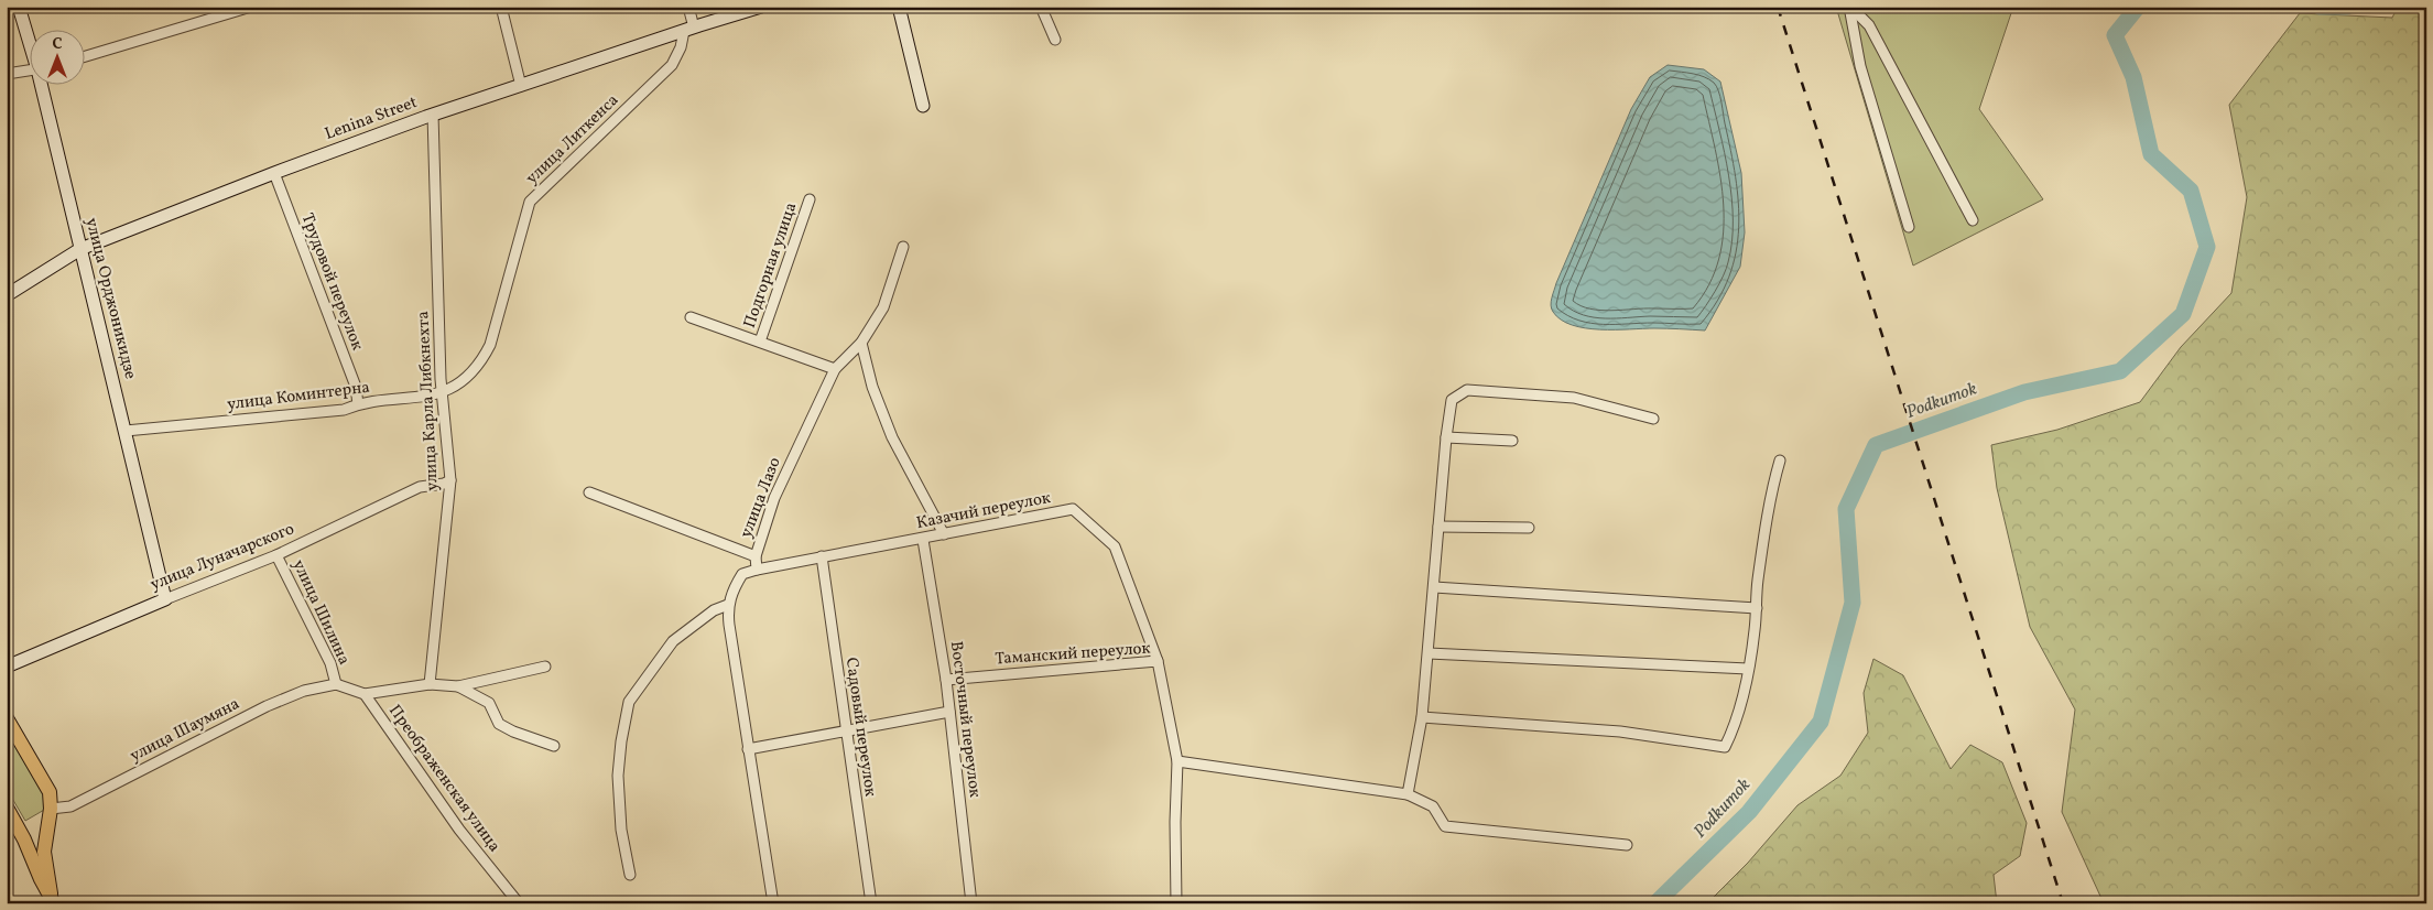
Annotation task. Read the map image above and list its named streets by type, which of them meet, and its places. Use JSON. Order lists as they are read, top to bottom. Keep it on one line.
{"streets":{"street":["Lenina Street","улица Литкенса","Подгорная улица","Трудовой переулок","улица Орджоникидзе","улица Коминтерна","улица Карла Либкнехта","улица Лазо","Казачий переулок","улица Луначарского","улица Шилина","Таманский переулок","Восточный переулок","Садовый переулок","улица Шаумяна","Преображенская улица"]},"crossings":[["Lenina Street","улица Литкенса"],["Lenina Street","Трудовой переулок"],["Lenina Street","улица Орджоникидзе"],["Lenina Street","улица Карла Либкнехта"],["улица Литкенса","улица Коминтерна"],["улица Литкенса","улица Карла Либкнехта"],["Трудовой переулок","улица Коминтерна"],["улица Орджоникидзе","улица Коминтерна"],["улица Орджоникидзе","улица Луначарского"],["улица Коминтерна","улица Карла Либкнехта"],["улица Карла Либкнехта","улица Луначарского"],["улица Лазо","Казачий переулок"],["Казачий переулок","Таманский переулок"],["Казачий переулок","Восточный переулок"],["Казачий переулок","Садовый переулок"],["улица Луначарского","улица Шилина"],["улица Шилина","улица Шаумяна"],["Таманский переулок","Восточный переулок"]],"water":["Podkumok"],"north":"top"}
